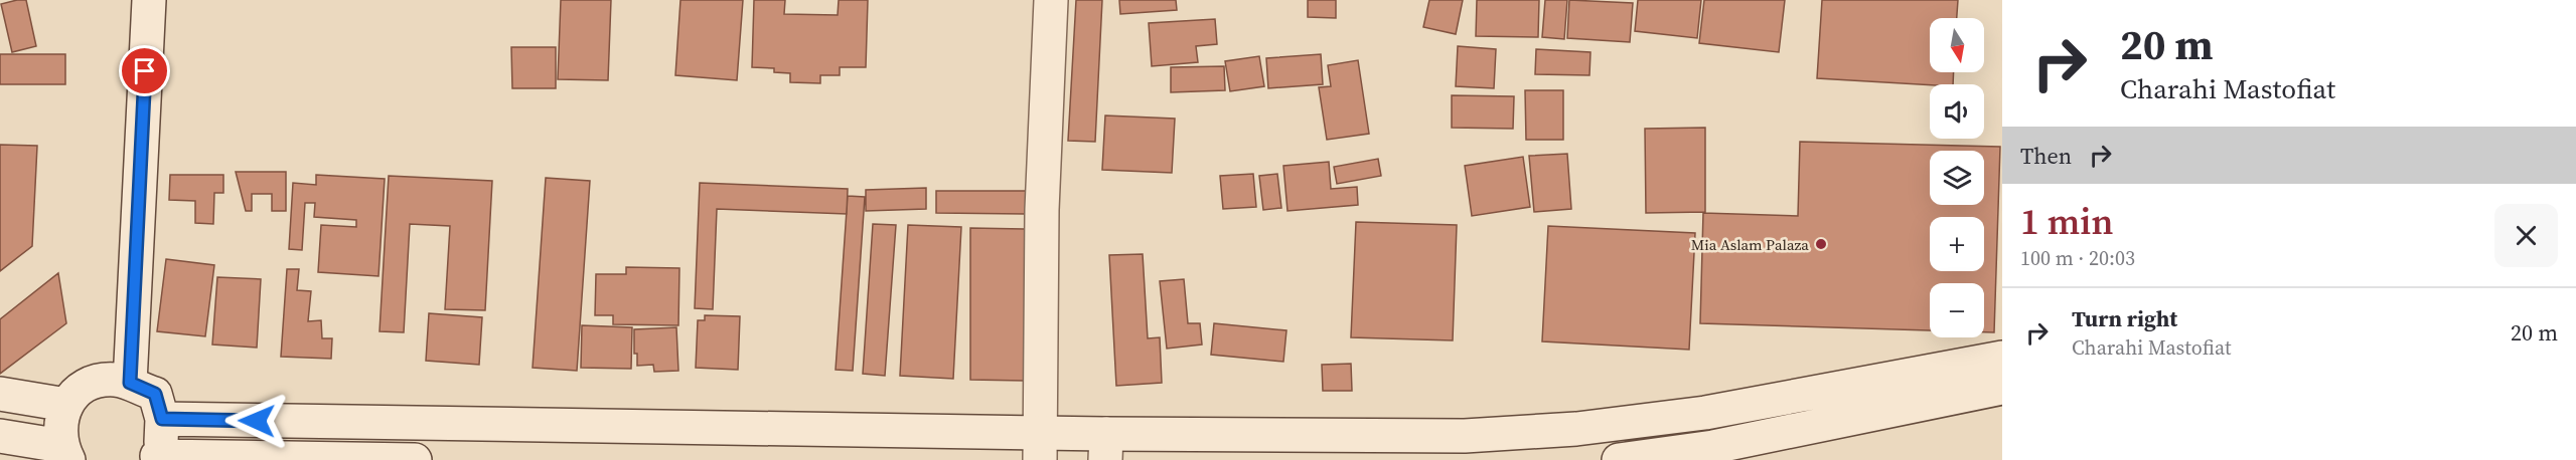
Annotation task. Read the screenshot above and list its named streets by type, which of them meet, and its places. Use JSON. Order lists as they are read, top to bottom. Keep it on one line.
{"places":["Mia Aslam Palaza"],"north":"bottom","page":{"turn":["20 m","Charahi Mastofiat"],"map_buttons":["+","−"],"then":"Then","heading":["1 min","100 m · 20:03"],"list":[{"name":"Turn right","note":"Charahi Mastofiat","value":"20 m"}]}}
